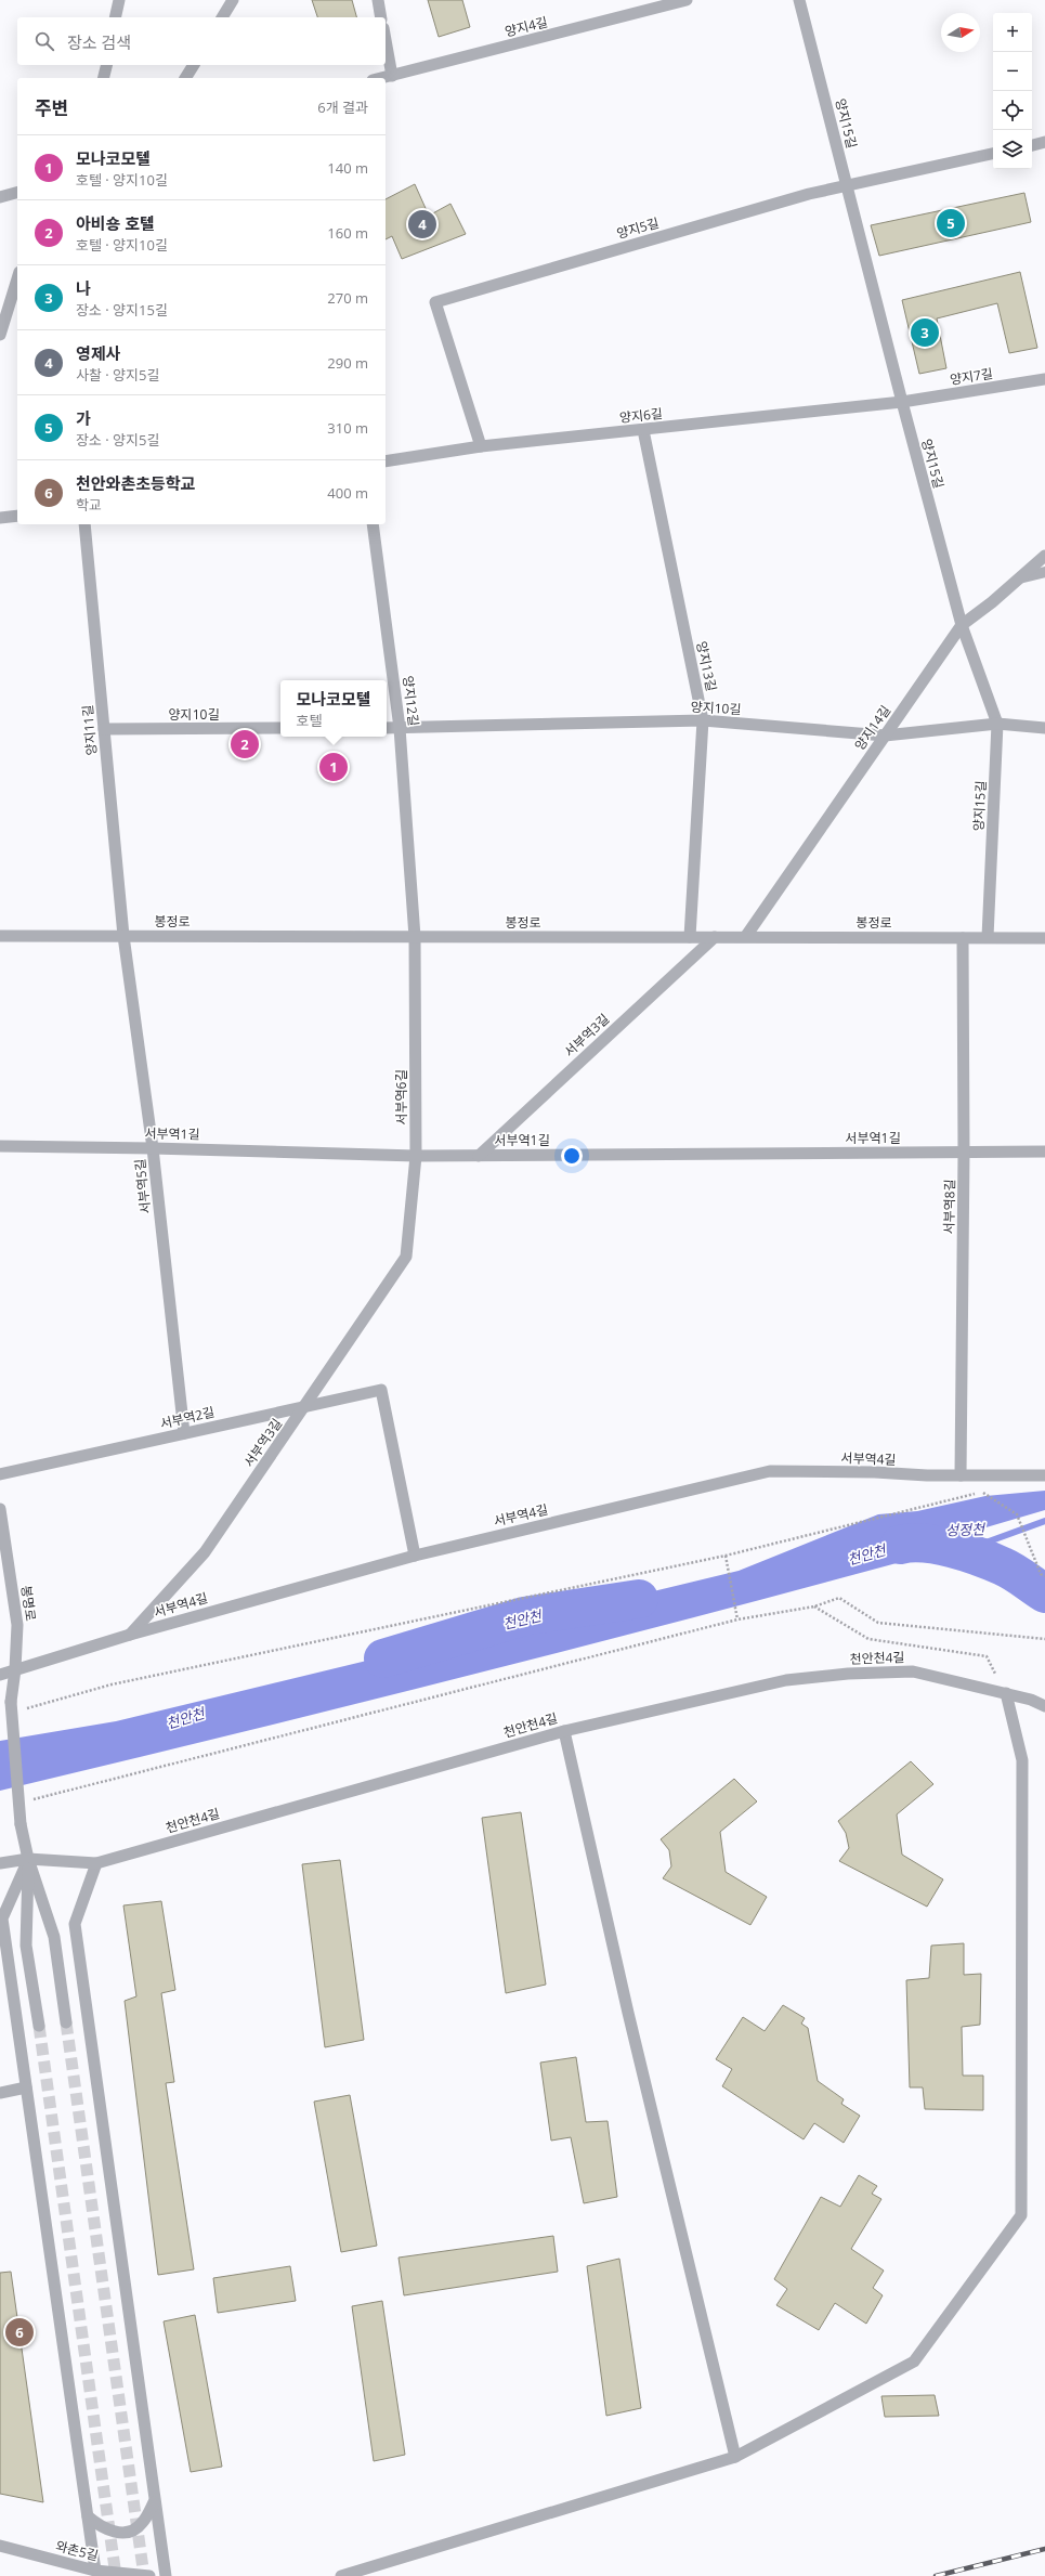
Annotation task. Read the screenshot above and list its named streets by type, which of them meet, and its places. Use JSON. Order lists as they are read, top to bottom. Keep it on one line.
{"streets":{"street":["양지4길","양지15길","양지5길","양지7길","양지6길","양지13길","양지12길","양지10길","양지14길","양지11길","봉정로","서부역3길","서부역6길","서부역1길","서부역5길","서부역8길","서부역2길","서부역4길","봉명로","천안천4길","와촌5길"]},"crossings":[["양지15길","양지5길"],["양지15길","양지7길"],["양지15길","양지6길"],["양지15길","양지10길"],["양지15길","양지14길"],["양지15길","봉정로"],["양지5길","양지6길"],["양지7길","양지6길"],["양지6길","양지13길"],["양지13길","양지10길"],["양지13길","봉정로"],["양지12길","양지10길"],["양지12길","봉정로"],["양지12길","서부역6길"],["양지10길","양지14길"],["양지10길","양지11길"],["양지14길","봉정로"],["양지11길","봉정로"],["양지11길","서부역5길"],["봉정로","서부역3길"],["봉정로","서부역6길"],["봉정로","서부역5길"],["봉정로","서부역8길"],["서부역3길","서부역6길"],["서부역3길","서부역1길"],["서부역3길","서부역2길"],["서부역3길","서부역4길"],["서부역6길","서부역1길"],["서부역1길","서부역5길"],["서부역1길","서부역8길"],["서부역5길","서부역2길"],["서부역8길","서부역4길"],["서부역2길","서부역4길"],["서부역4길","봉명로"],["봉명로","천안천4길"]],"water":["성정천","천안천"],"north":"right","page":{"map_buttons":["+","−"],"search":"장소 검색","heading":["주변","6개 결과"],"list":[{"mark":"1","name":"모나코모텔","note":"호텔 · 양지10길","value":"140 m"},{"mark":"2","name":"아비숑 호텔","note":"호텔 · 양지10길","value":"160 m"},{"mark":"3","name":"나","note":"장소 · 양지15길","value":"270 m"},{"mark":"4","name":"영제사","note":"사찰 · 양지5길","value":"290 m"},{"mark":"5","name":"가","note":"장소 · 양지5길","value":"310 m"},{"mark":"6","name":"천안와촌초등학교","note":"학교","value":"400 m"}],"pins":["5","4","3","2","1","6"],"popup":["모나코모텔","호텔"]}}
